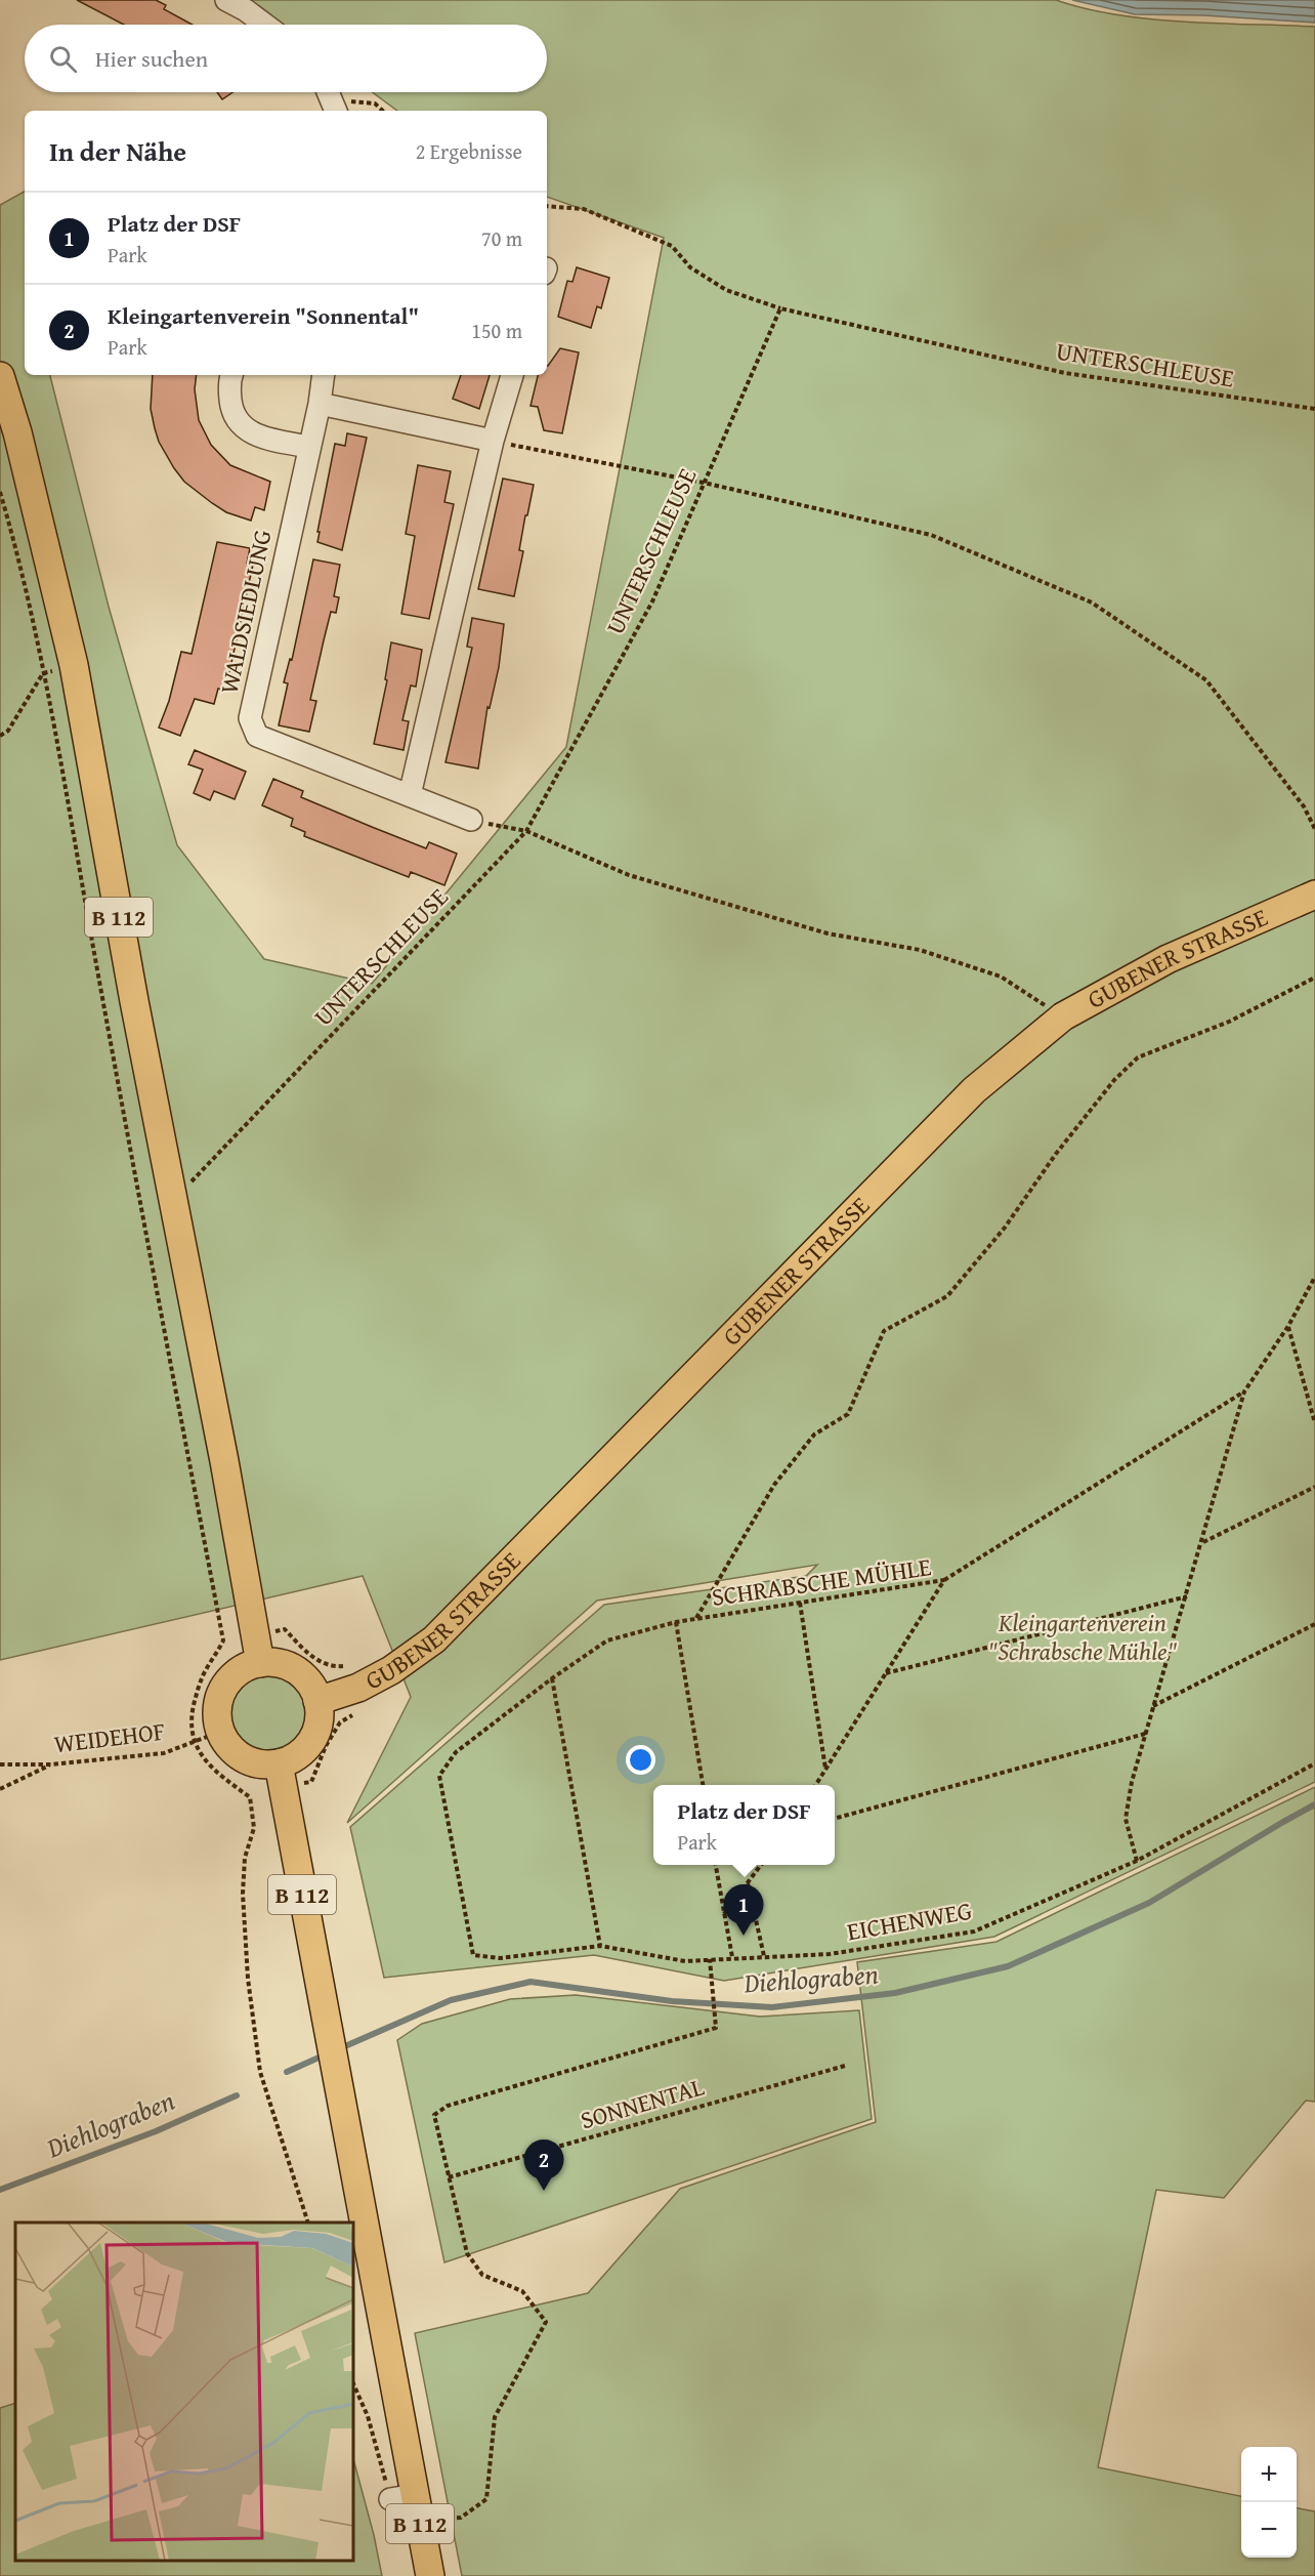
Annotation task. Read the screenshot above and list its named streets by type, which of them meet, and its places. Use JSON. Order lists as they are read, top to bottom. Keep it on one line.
{"streets":{"main road":["B 112","GUBENER STRASSE"],"street":["WALDSIEDLUNG"],"path":["UNTERSCHLEUSE","SCHRABSCHE MÜHLE","WEIDEHOF","EICHENWEG","SONNENTAL"]},"crossings":[["UNTERSCHLEUSE","B 112"],["B 112","GUBENER STRASSE"],["B 112","WEIDEHOF"],["GUBENER STRASSE","WEIDEHOF"],["SCHRABSCHE MÜHLE","EICHENWEG"]],"water":["Diehlograben"],"parks":["Kleingartenverein \"Schrabsche Mühle\""],"page":{"search":"Hier suchen","heading":["In der Nähe","2 Ergebnisse"],"list":[{"mark":"1","name":"Platz der DSF","note":"Park","value":"70 m"},{"mark":"2","name":"Kleingartenverein \"Sonnental\"","note":"Park","value":"150 m"}],"popup":["Platz der DSF","Park"],"pins":["1","2"],"map_buttons":["+","−"]}}
